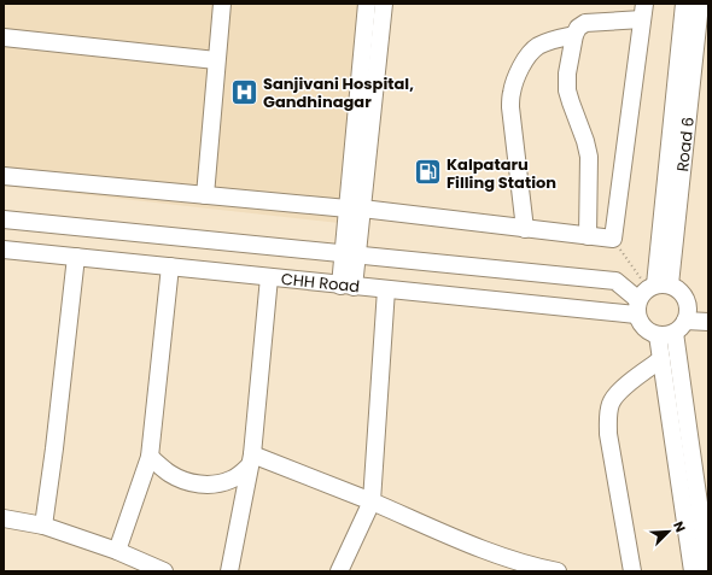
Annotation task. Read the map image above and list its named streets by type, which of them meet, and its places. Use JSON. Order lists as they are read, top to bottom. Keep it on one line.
{"streets":{"street":["Road 6","CHH Road"]},"crossings":[["Road 6","CHH Road"]],"places":{"hospital":["Sanjivani Hospital, Gandhinagar"],"fuel station":["Kalpataru Filling Station"]},"north":"top right"}
